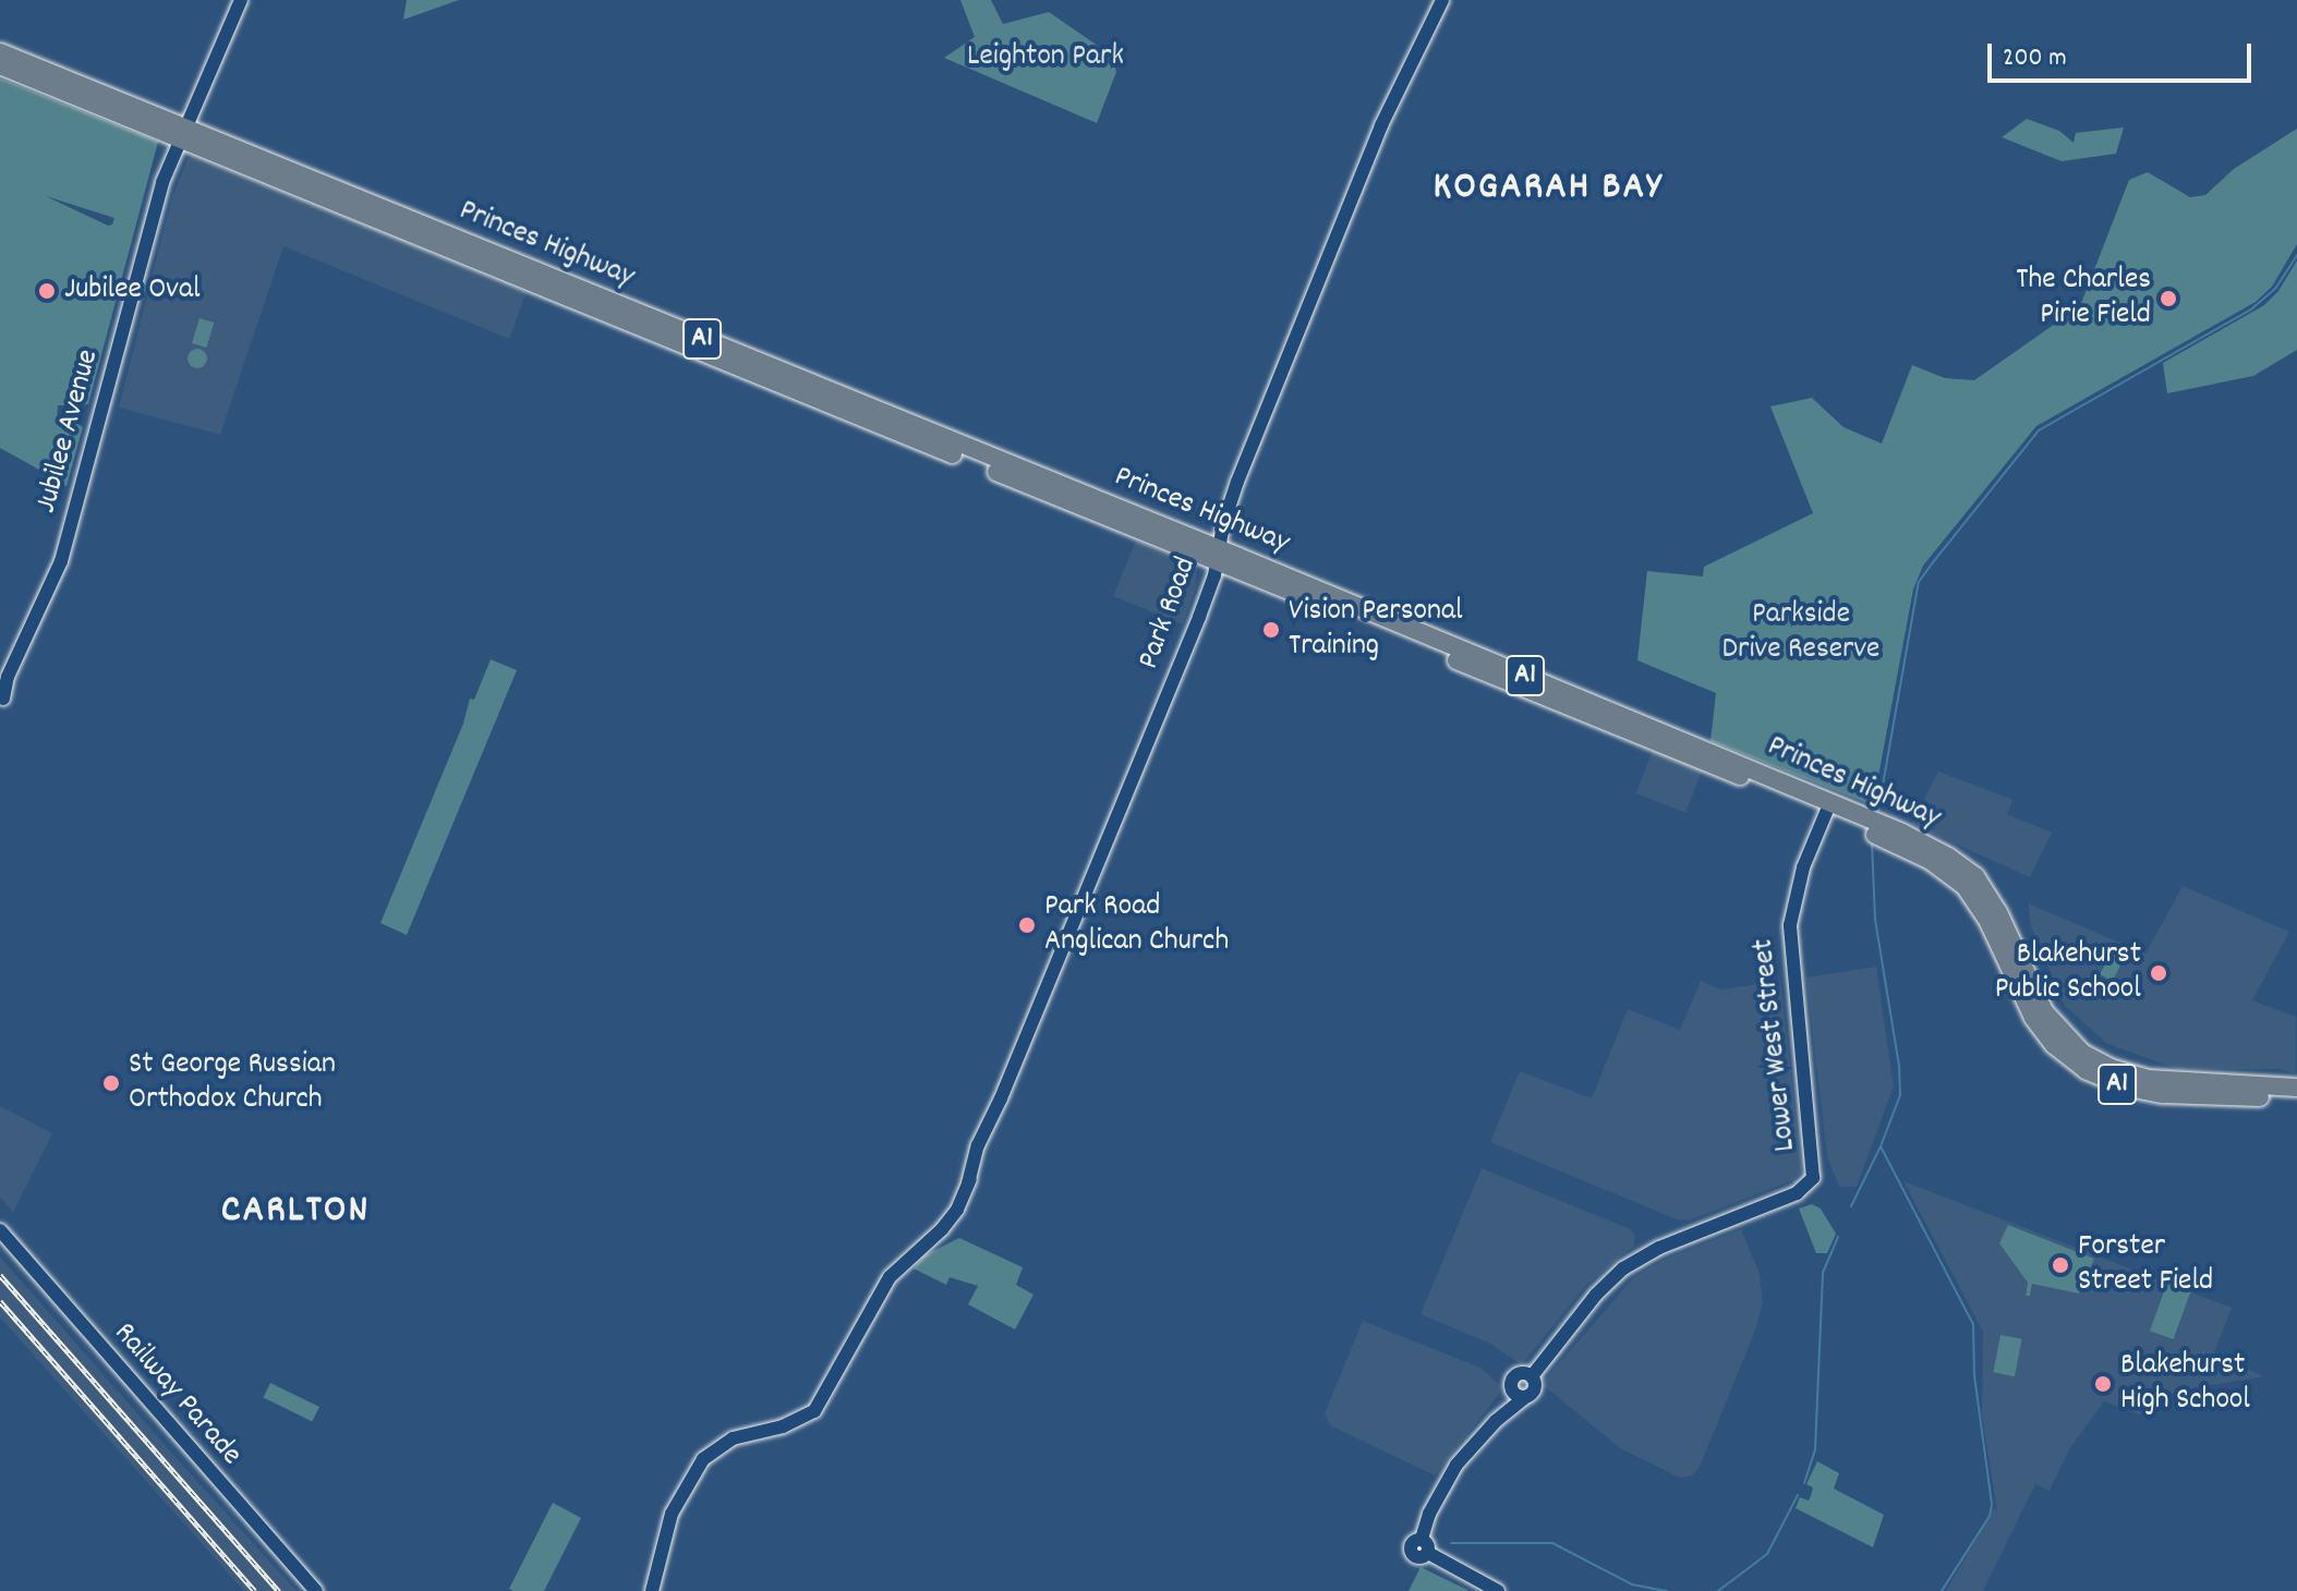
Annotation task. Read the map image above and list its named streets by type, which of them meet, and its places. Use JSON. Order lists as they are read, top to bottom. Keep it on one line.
{"streets":{"highway":["Princes Highway","A1"],"main road":["Jubilee Avenue","Park Road","Lower West Street","Railway Parade"]},"crossings":[["Princes Highway","Jubilee Avenue"],["Princes Highway","Park Road"],["Princes Highway","Lower West Street"]],"districts":["KOGARAH BAY","CARLTON"],"parks":["Leighton Park","Parkside Drive Reserve"],"places":["Jubilee Oval","The Charles Pirie Field","Vision Personal Training","Park Road Anglican Church","Blakehurst Public School","St George Russian Orthodox Church","Forster Street Field","Blakehurst High School"],"scale_bar":"200 m"}
